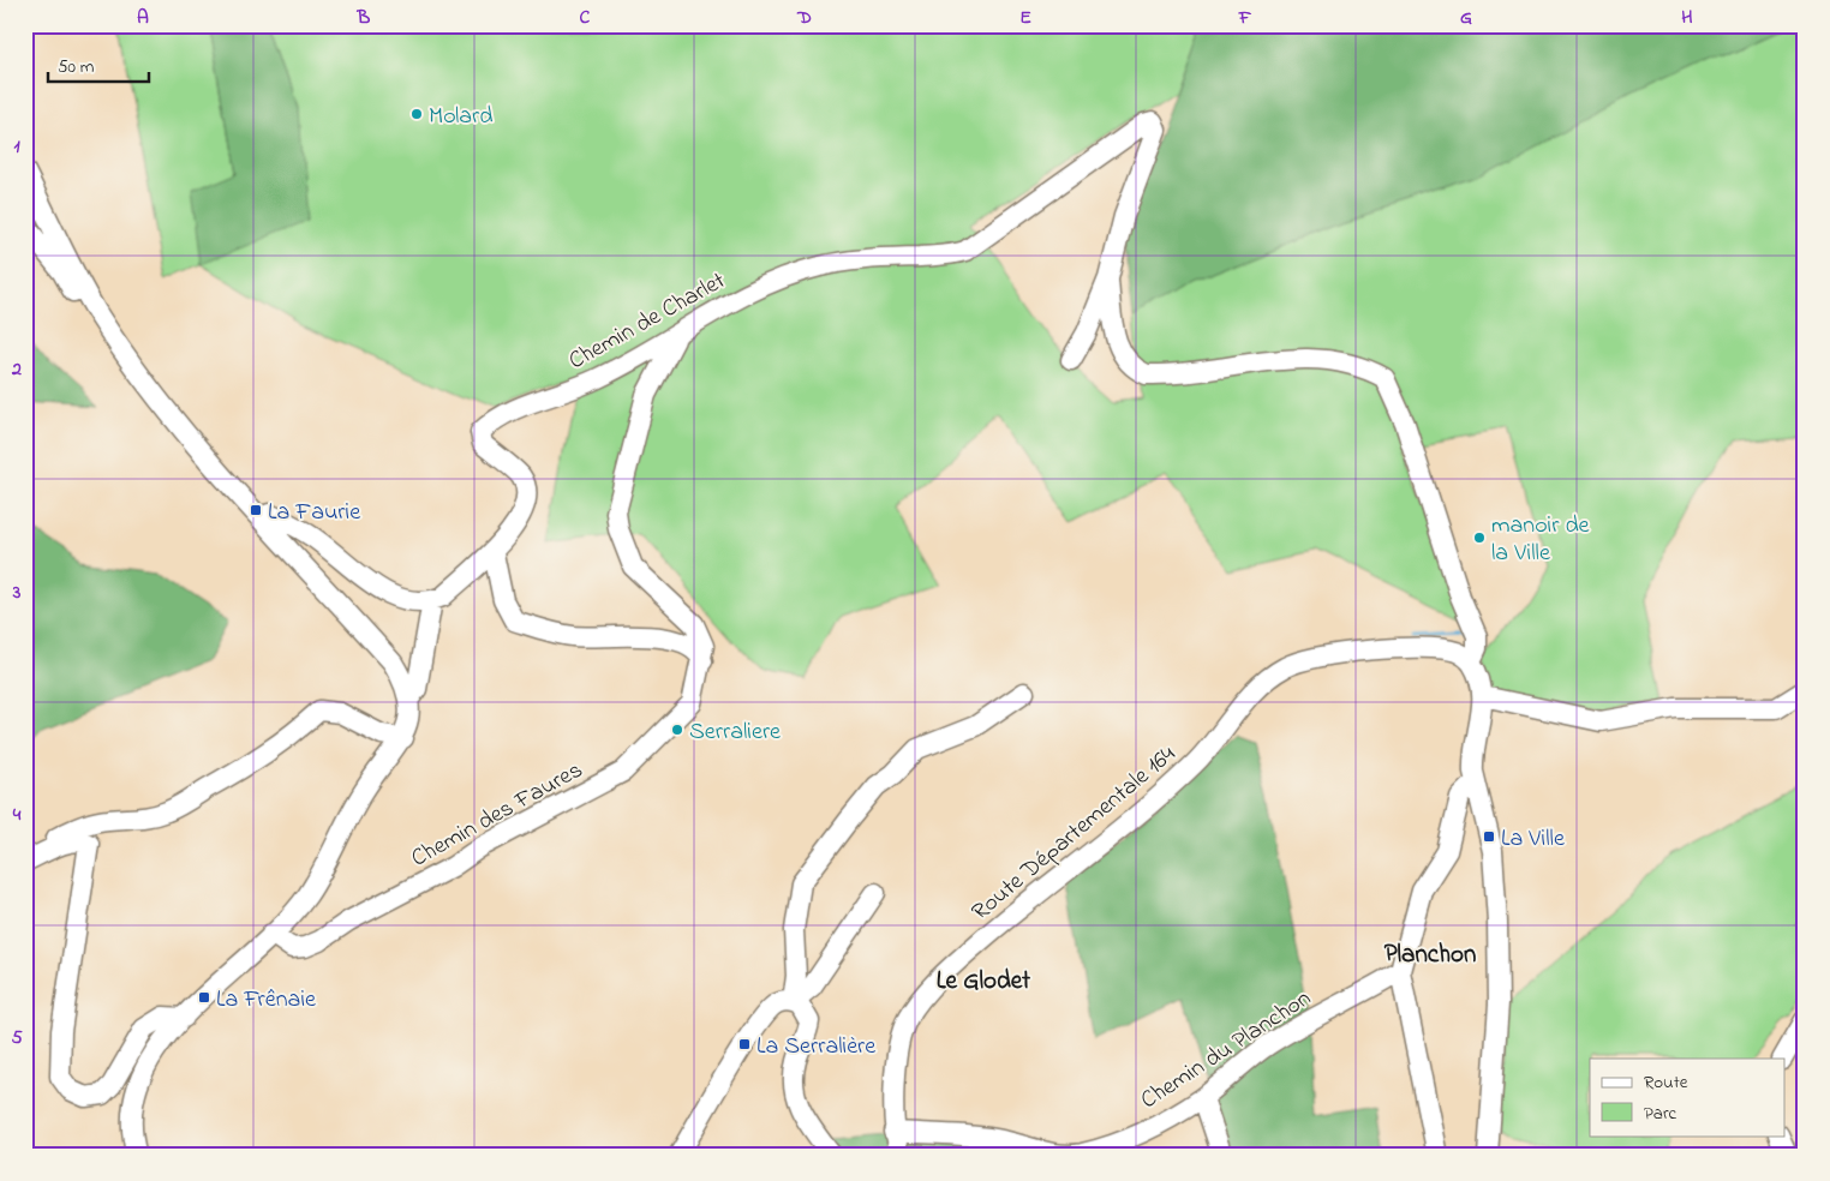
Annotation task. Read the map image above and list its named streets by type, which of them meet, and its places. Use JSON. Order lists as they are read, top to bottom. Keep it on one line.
{"streets":{"street":["Chemin de Charlet","Chemin des Faures","Route Départementale 164","Chemin du Planchon"]},"crossings":[["Route Départementale 164","Chemin du Planchon"]],"districts":["Planchon","Le Glodet"],"places":{"other":["Molard","manoir de la Ville","Serraliere"],"transit":["La Faurie","La Ville","La Frênaie","La Serralière"]},"legend":["Route","Parc"],"scale_bar":"50 m","grid":{"columns":["A","B","C","D","E","F","G","H"],"rows":["1","2","3","4","5"]}}
